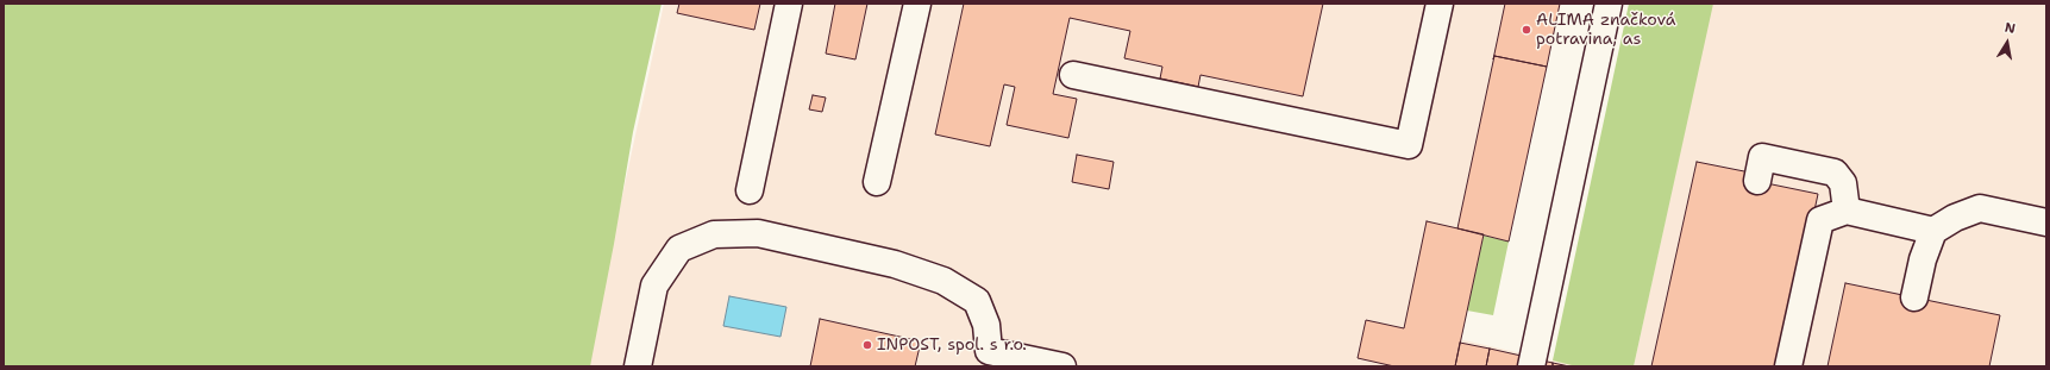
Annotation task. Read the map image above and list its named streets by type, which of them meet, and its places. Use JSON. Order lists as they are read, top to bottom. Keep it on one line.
{"places":["ALIMA značková potravina, as","INPOST, spol. s r.o."],"north":"top"}
